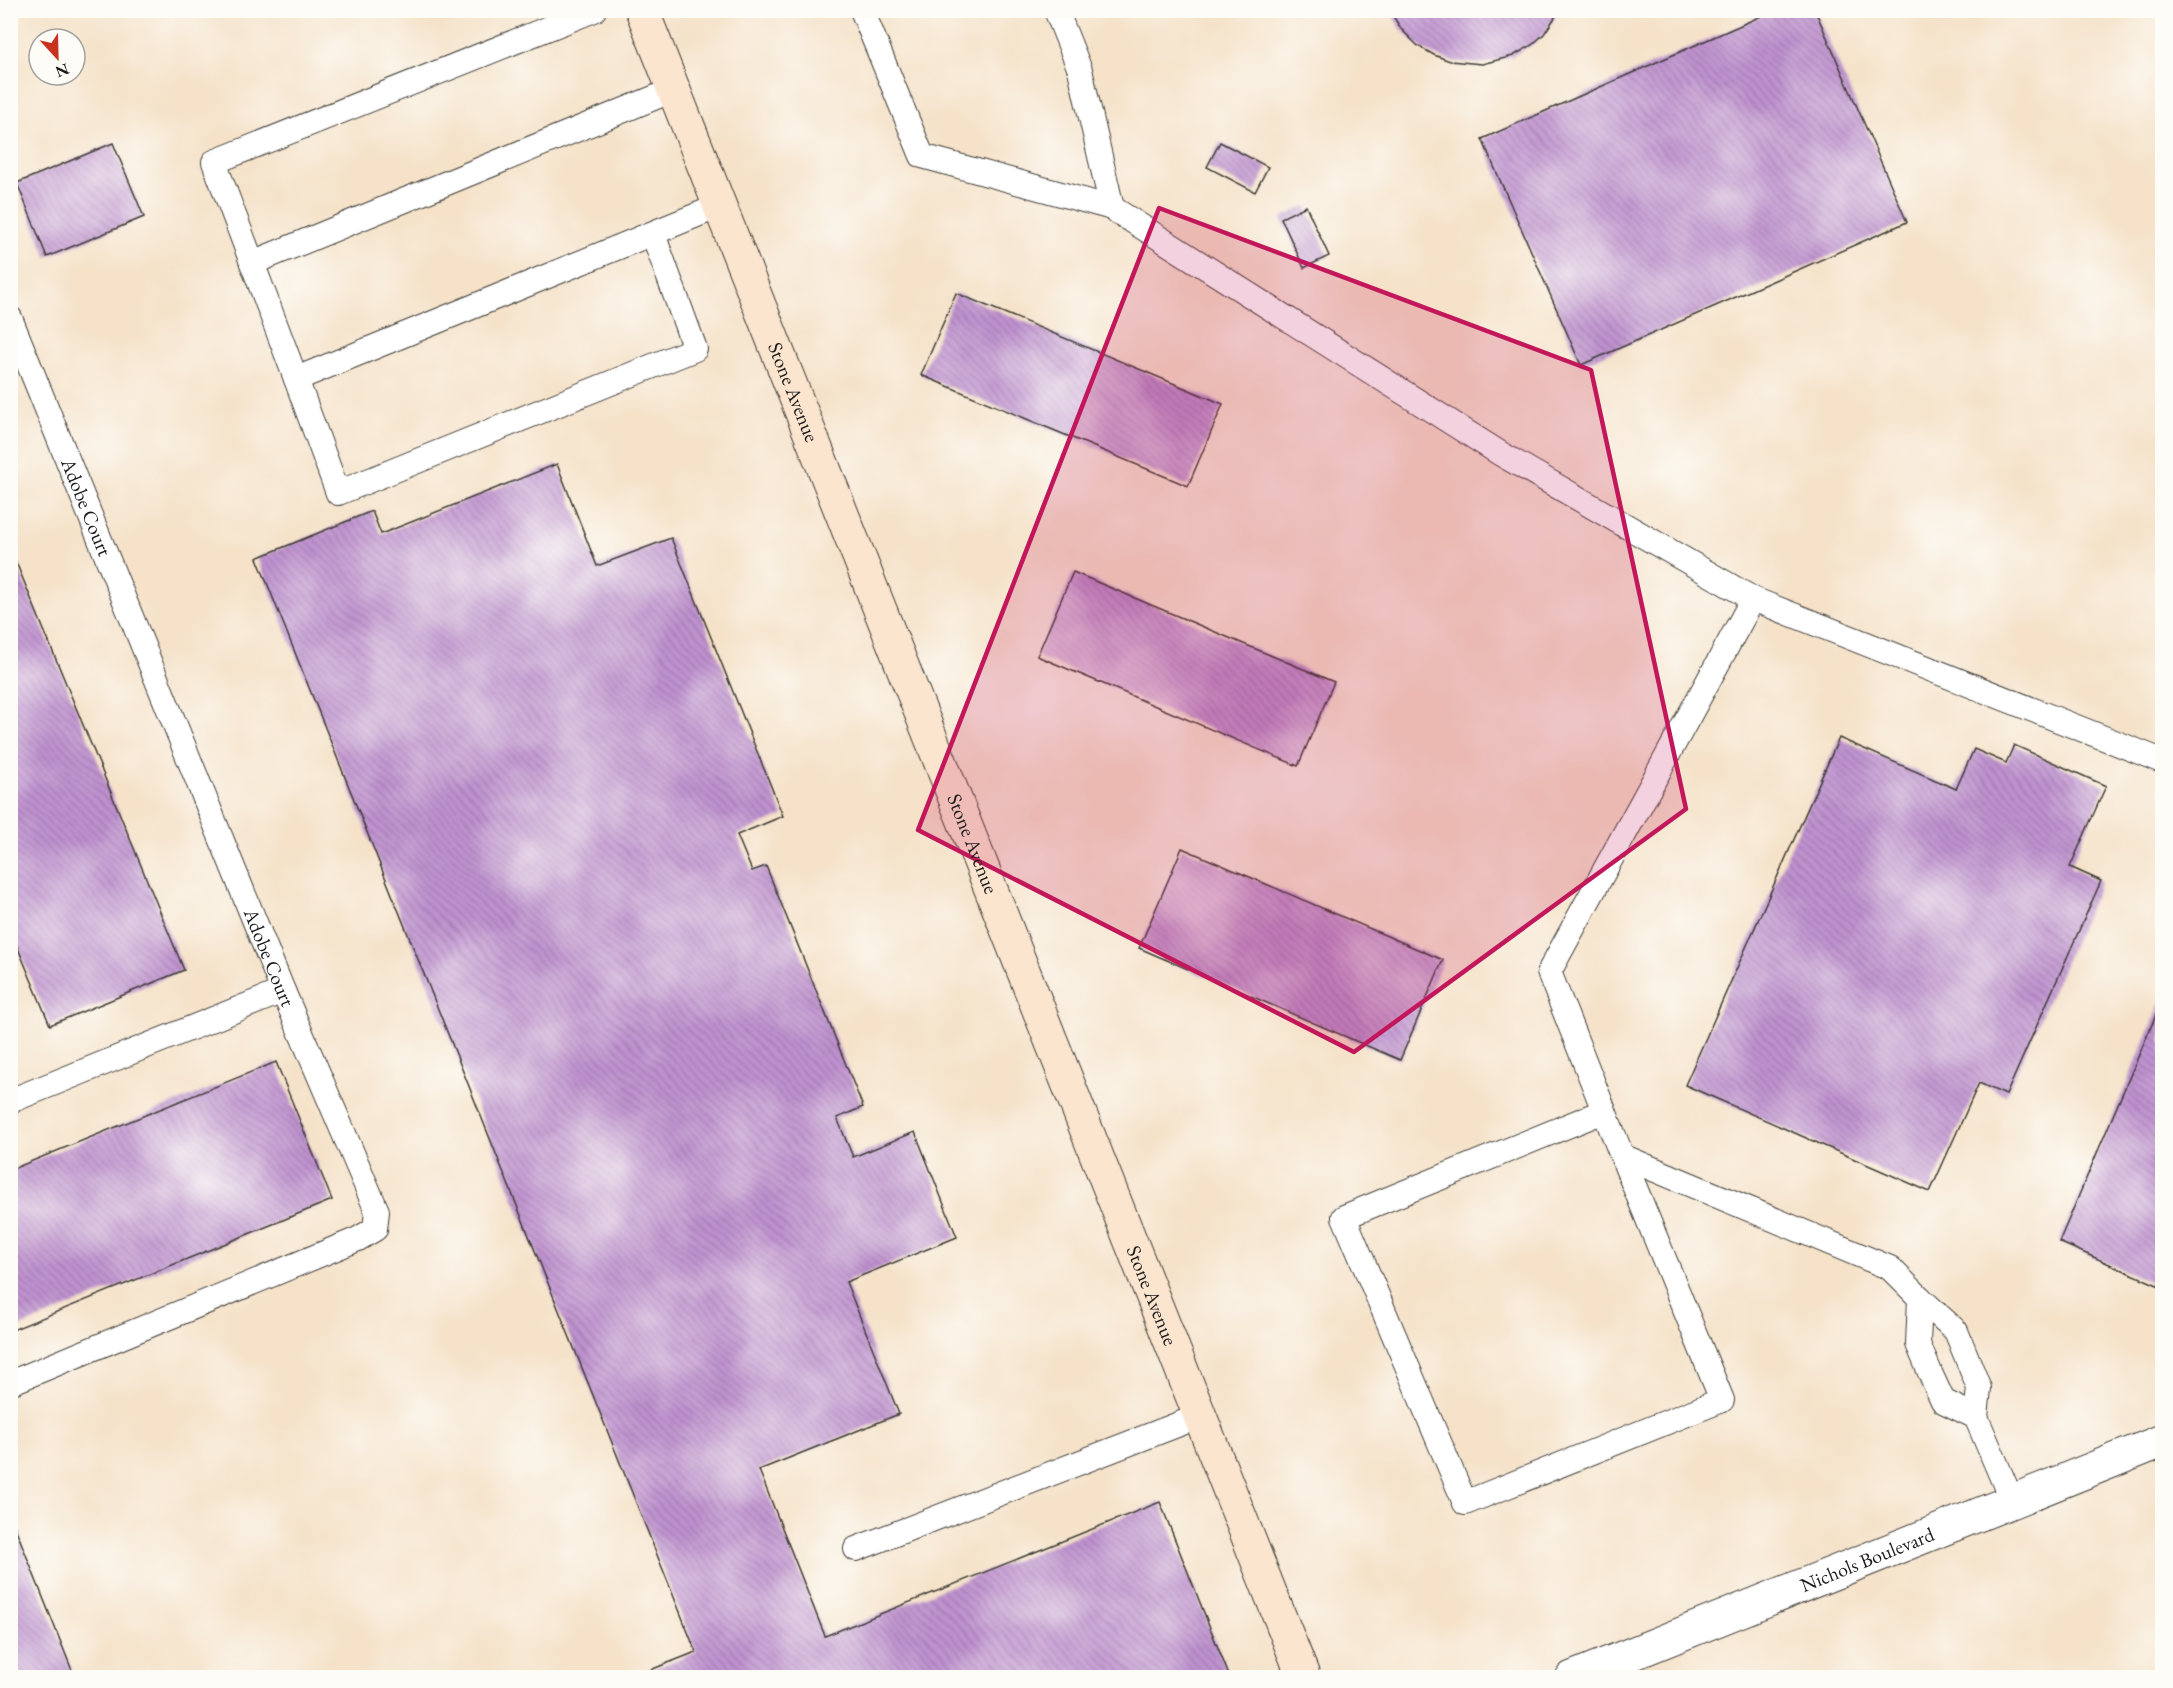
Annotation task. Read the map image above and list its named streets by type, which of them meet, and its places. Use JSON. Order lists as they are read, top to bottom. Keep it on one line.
{"streets":{"street":["Stone Avenue","Nichols Boulevard"],"lane":["Adobe Court"]},"north":"bottom"}
